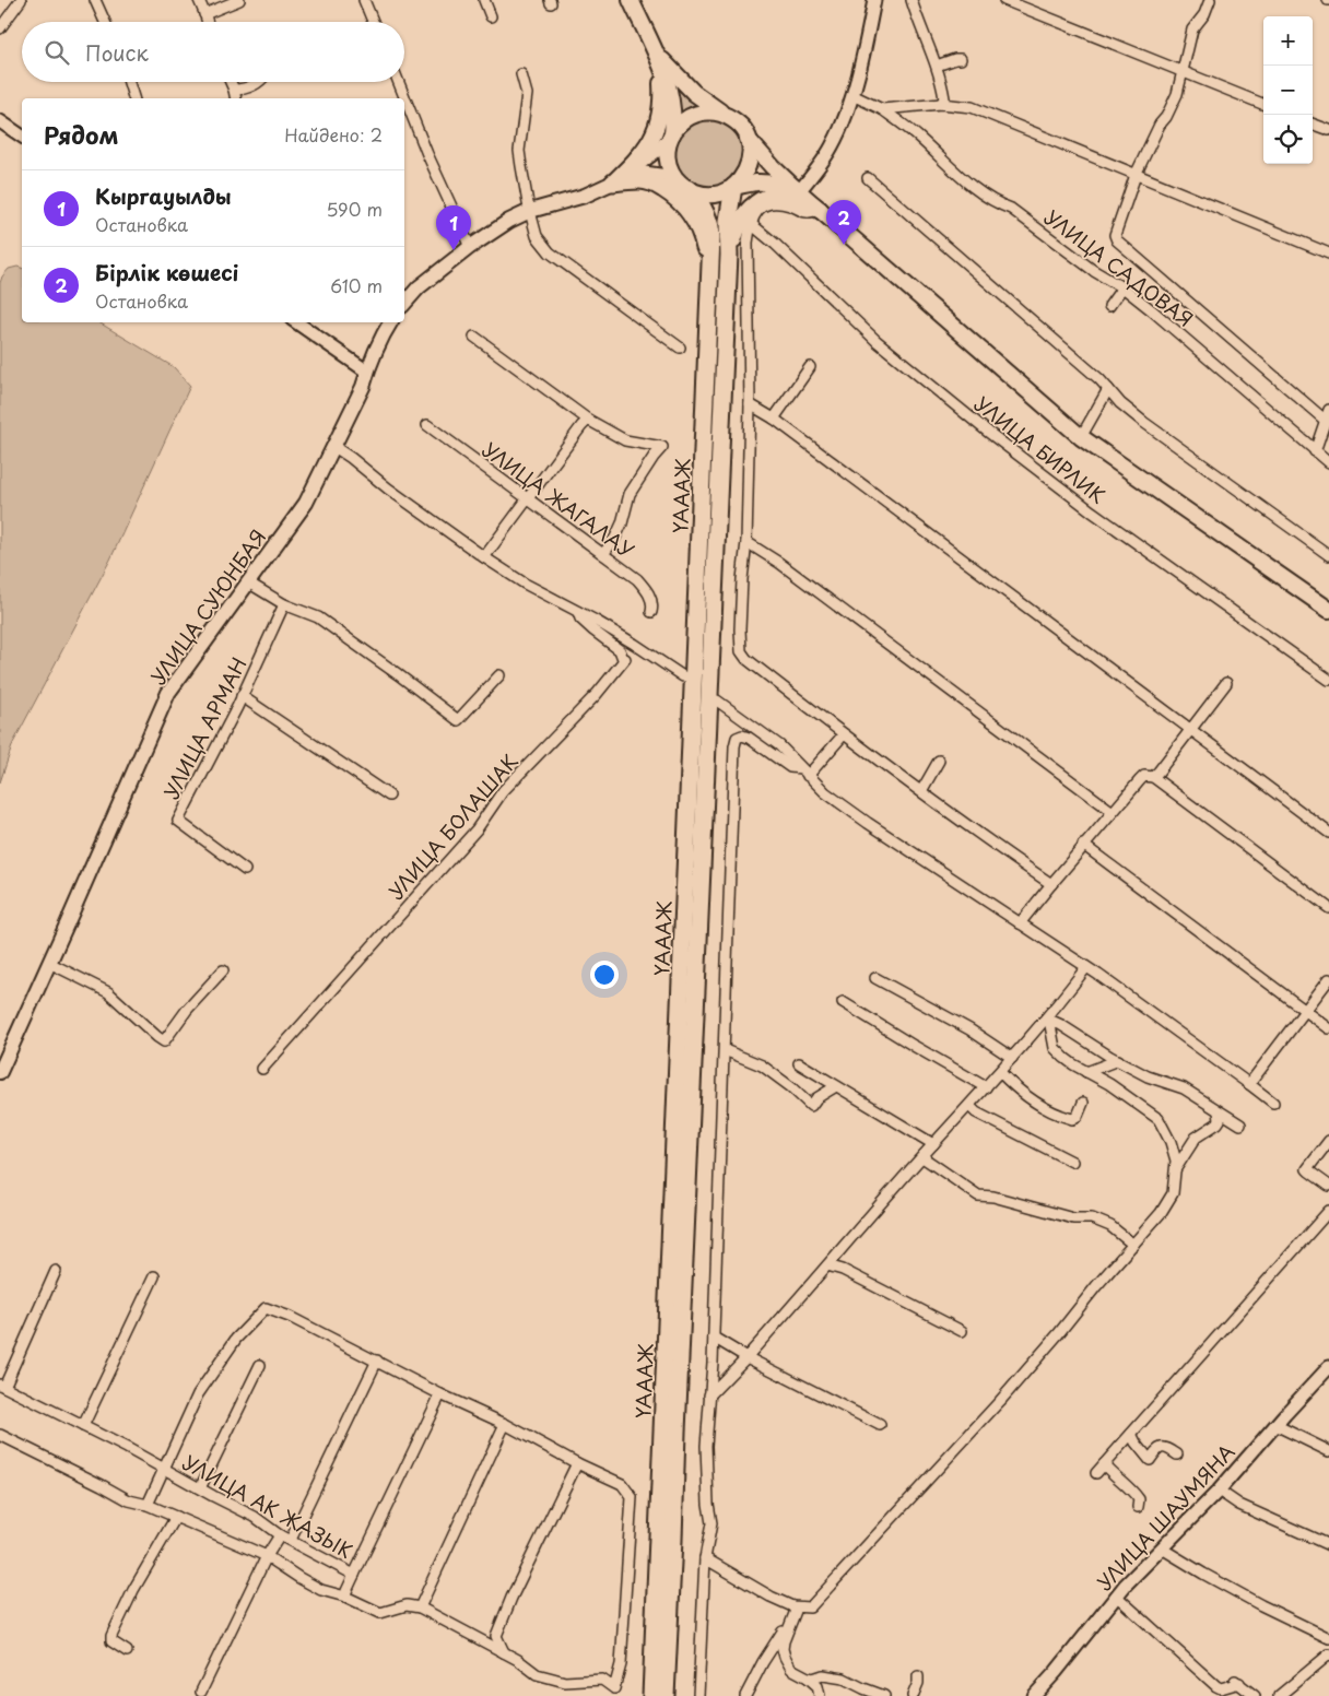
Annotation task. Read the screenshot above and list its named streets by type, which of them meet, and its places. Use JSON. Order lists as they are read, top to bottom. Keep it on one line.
{"streets":{"highway":["ҮАААЖ"],"main road":["УЛИЦА СУЮНБАЯ"],"street":["УЛИЦА САДОВАЯ","УЛИЦА БИРЛИК","УЛИЦА ЖАГАЛАУ","УЛИЦА АРМАН","УЛИЦА БОЛАШАК","УЛИЦА АК ЖАЗЫК","УЛИЦА ШАУМЯНА"]},"page":{"map_buttons":["+","−"],"search":"Поиск","heading":["Рядом","Найдено: 2"],"list":[{"mark":"1","name":"Кыргауылды","note":"Остановка","value":"590 m"},{"mark":"2","name":"Бірлік көшесі","note":"Остановка","value":"610 m"}],"pins":["2","1"]}}
